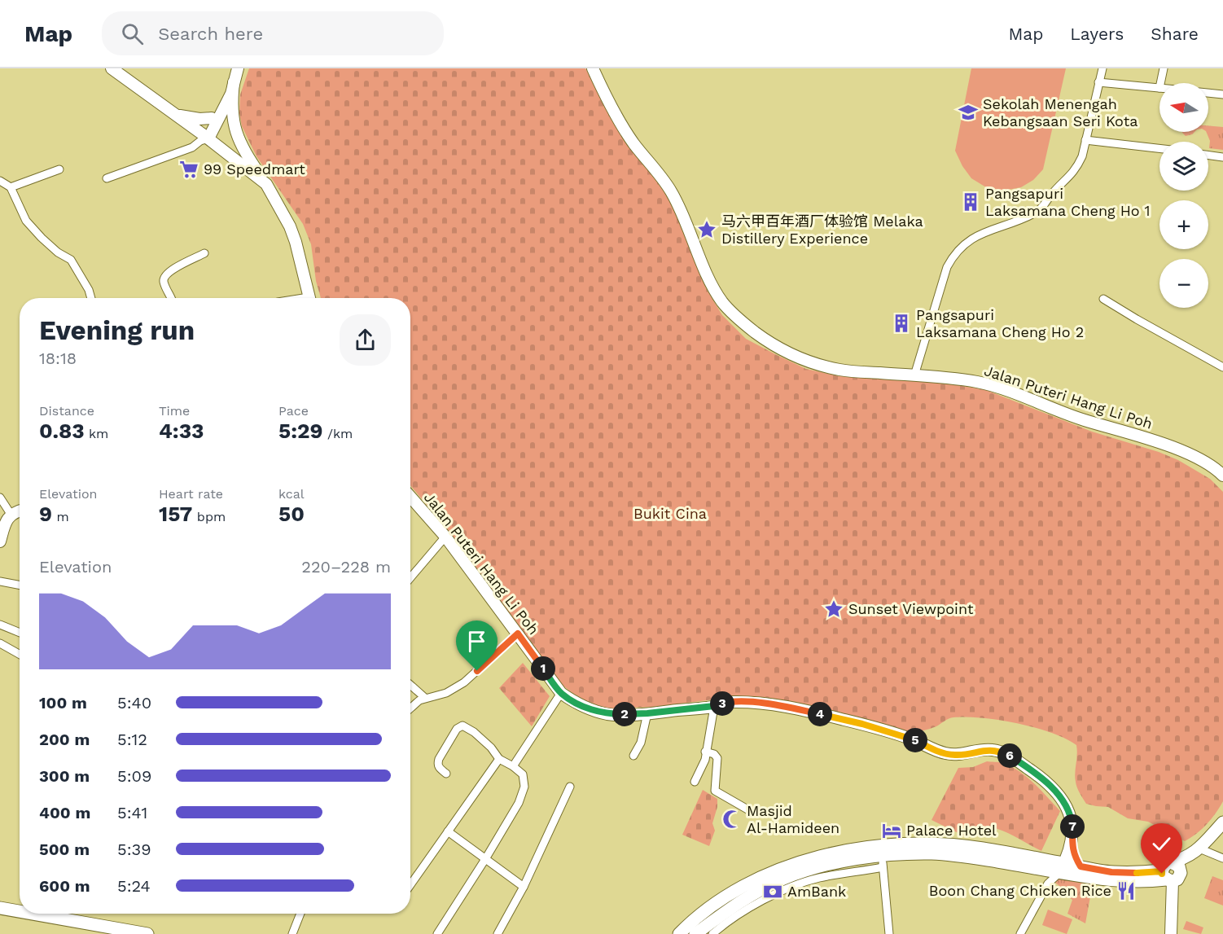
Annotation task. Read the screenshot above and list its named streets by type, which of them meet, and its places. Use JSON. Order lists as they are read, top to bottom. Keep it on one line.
{"streets":{"main road":["Jalan Puteri Hang Li Poh"]},"parks":["Bukit Cina"],"places":{"school or university":["Sekolah Menengah Kebangsaan Seri Kota"],"supermarket":["99 Speedmart"],"building":["Pangsapuri Laksamana Cheng Ho 1","Pangsapuri Laksamana Cheng Ho 2"],"place":["马六甲百年酒厂体验馆 Melaka Distillery Experience","Sunset Viewpoint"],"mosque":["Masjid Al-Hamideen"],"hotel":["Palace Hotel"],"restaurant":["Boon Chang Chicken Rice"],"bank":["AmBank"]},"north":"left","page":{"header":"Map","search":"Search here","nav":["Map","Layers","Share"],"map_buttons":["+","−"],"heading":["Evening run","18:18"],"stats":[["Distance","0.83 km"],["Time","4:33"],["Pace","5:29 /km"],["Elevation","9 m"],["Heart rate","157 bpm"],["kcal","50"]],"chart":["Elevation","220–228 m"],"pins":["1","3","2","4","5","6","7"],"list":[{"name":"100 m","note":"5:40"},{"name":"200 m","note":"5:12"},{"name":"300 m","note":"5:09"},{"name":"400 m","note":"5:41"},{"name":"500 m","note":"5:39"},{"name":"600 m","note":"5:24"}]}}
